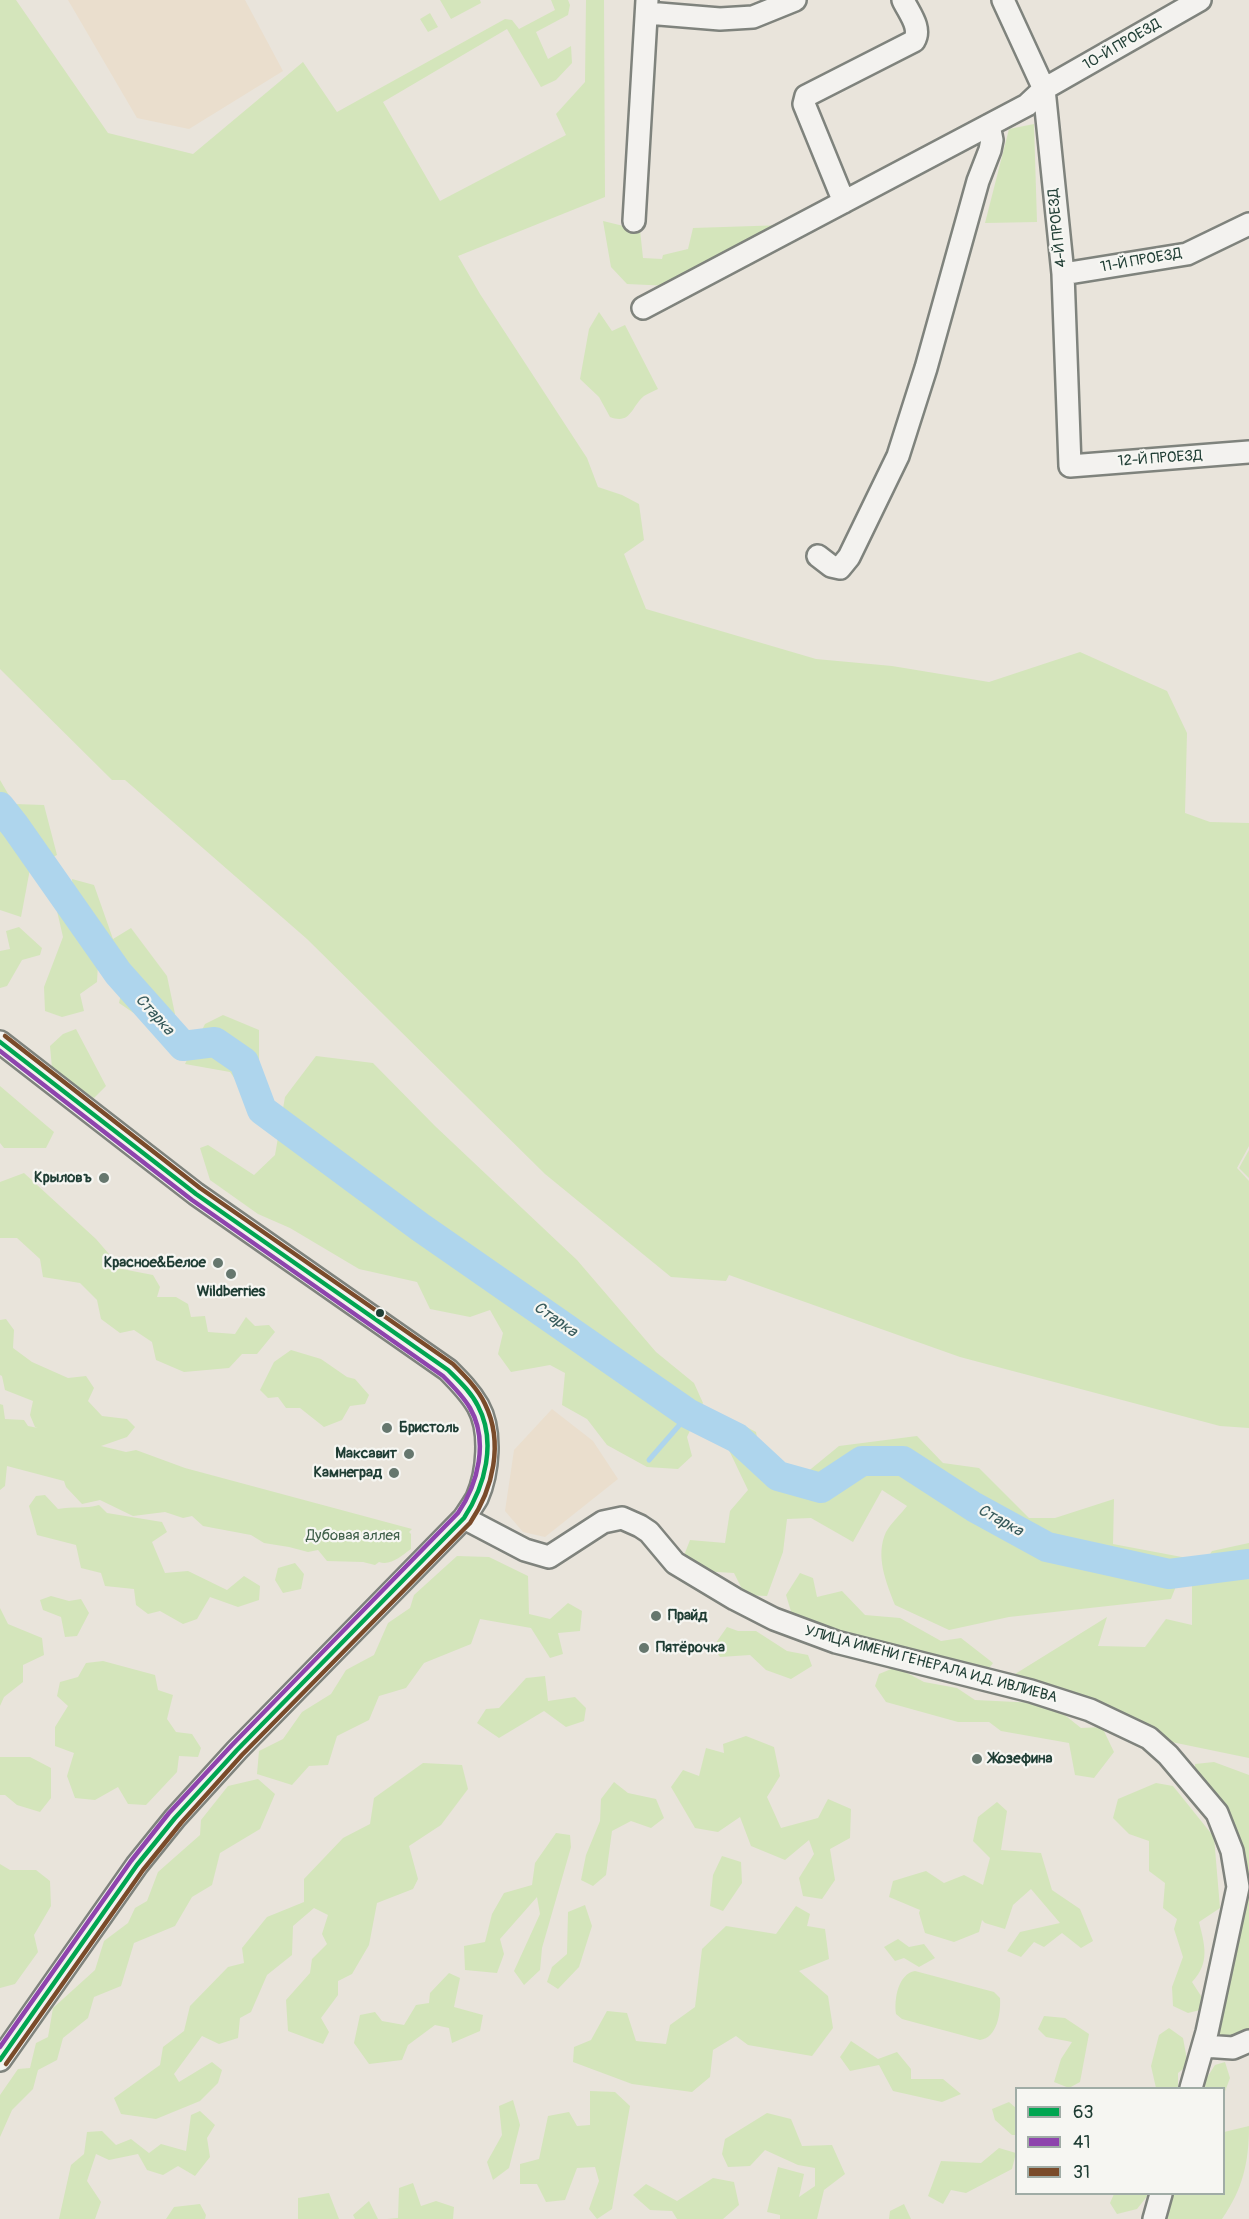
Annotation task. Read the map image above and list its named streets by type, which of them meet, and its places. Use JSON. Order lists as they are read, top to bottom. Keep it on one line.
{"streets":{"street":["10-Й ПРОЕЗД","4-Й ПРОЕЗД","11-Й ПРОЕЗД","12-Й ПРОЕЗД","УЛИЦА ИМЕНИ ГЕНЕРАЛА И.Д. ИВЛИЕВА"]},"crossings":[["10-Й ПРОЕЗД","4-Й ПРОЕЗД"],["4-Й ПРОЕЗД","11-Й ПРОЕЗД"],["4-Й ПРОЕЗД","12-Й ПРОЕЗД"]],"water":["Старка"],"parks":["Дубовая аллея"],"places":["Крыловъ","Красное&Белое","Wildberries","Бристоль","Максавит","Камнеград","Прайд","Пятёрочка","Жозефина"],"lines":["transit line 31","transit line 63","transit line 41"],"legend":["63","41","31"]}
